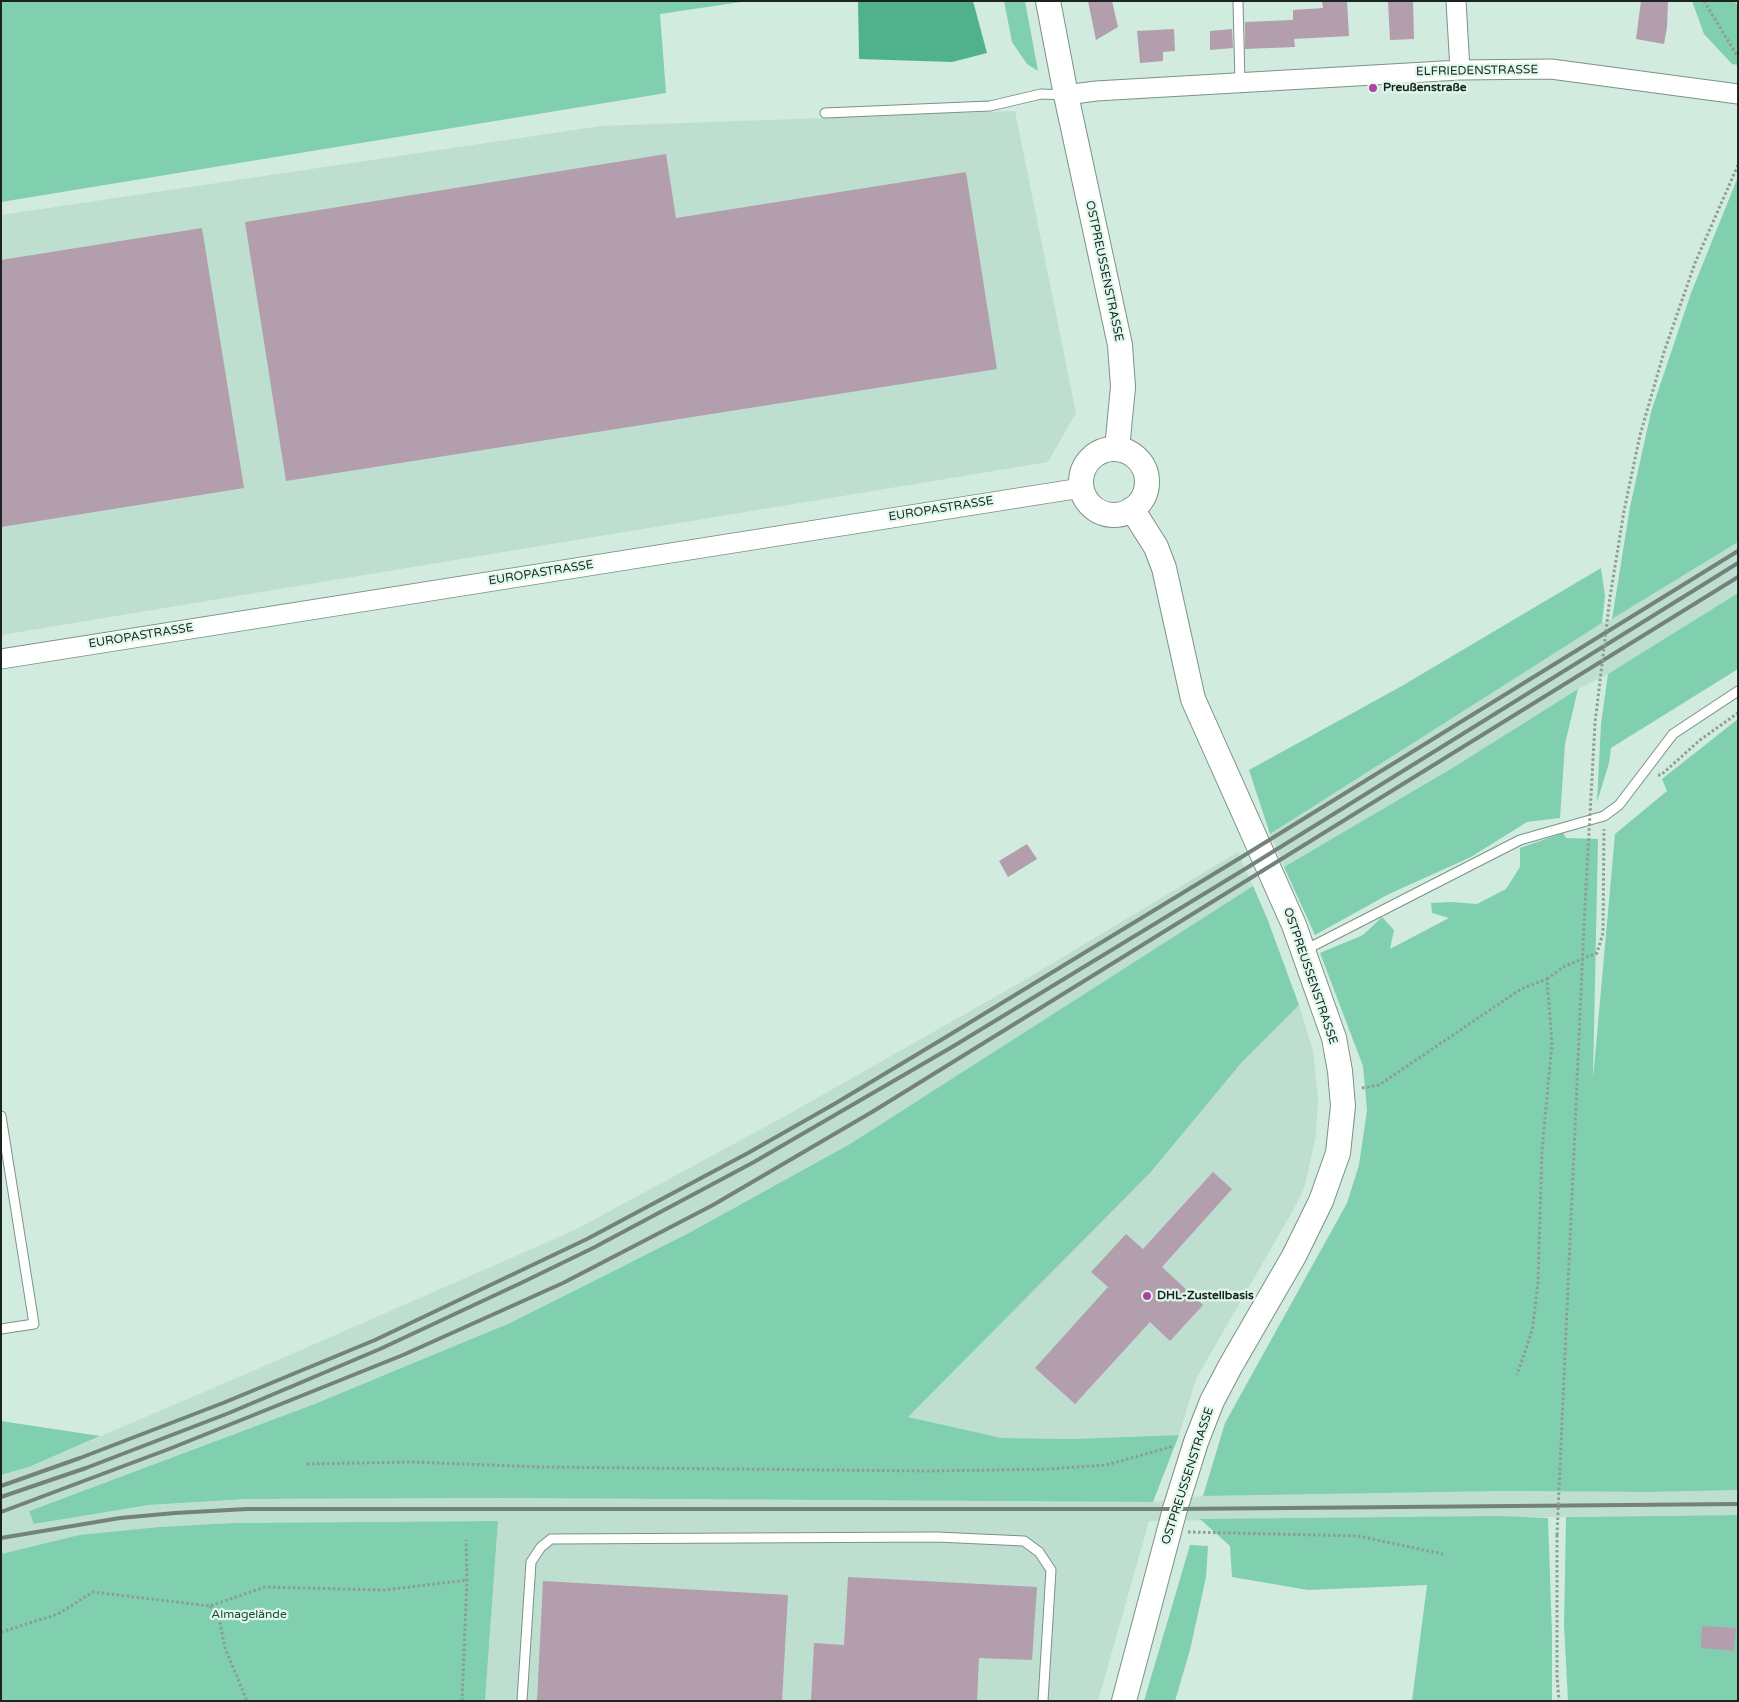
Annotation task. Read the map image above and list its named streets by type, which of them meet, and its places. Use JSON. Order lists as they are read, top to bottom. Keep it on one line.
{"streets":{"street":["ELFRIEDENSTRASSE","OSTPREUSSENSTRASSE","EUROPASTRASSE"]},"crossings":[["ELFRIEDENSTRASSE","OSTPREUSSENSTRASSE"],["OSTPREUSSENSTRASSE","EUROPASTRASSE"]],"parks":["Almagelände"],"places":["Preußenstraße","DHL-Zustellbasis"]}
